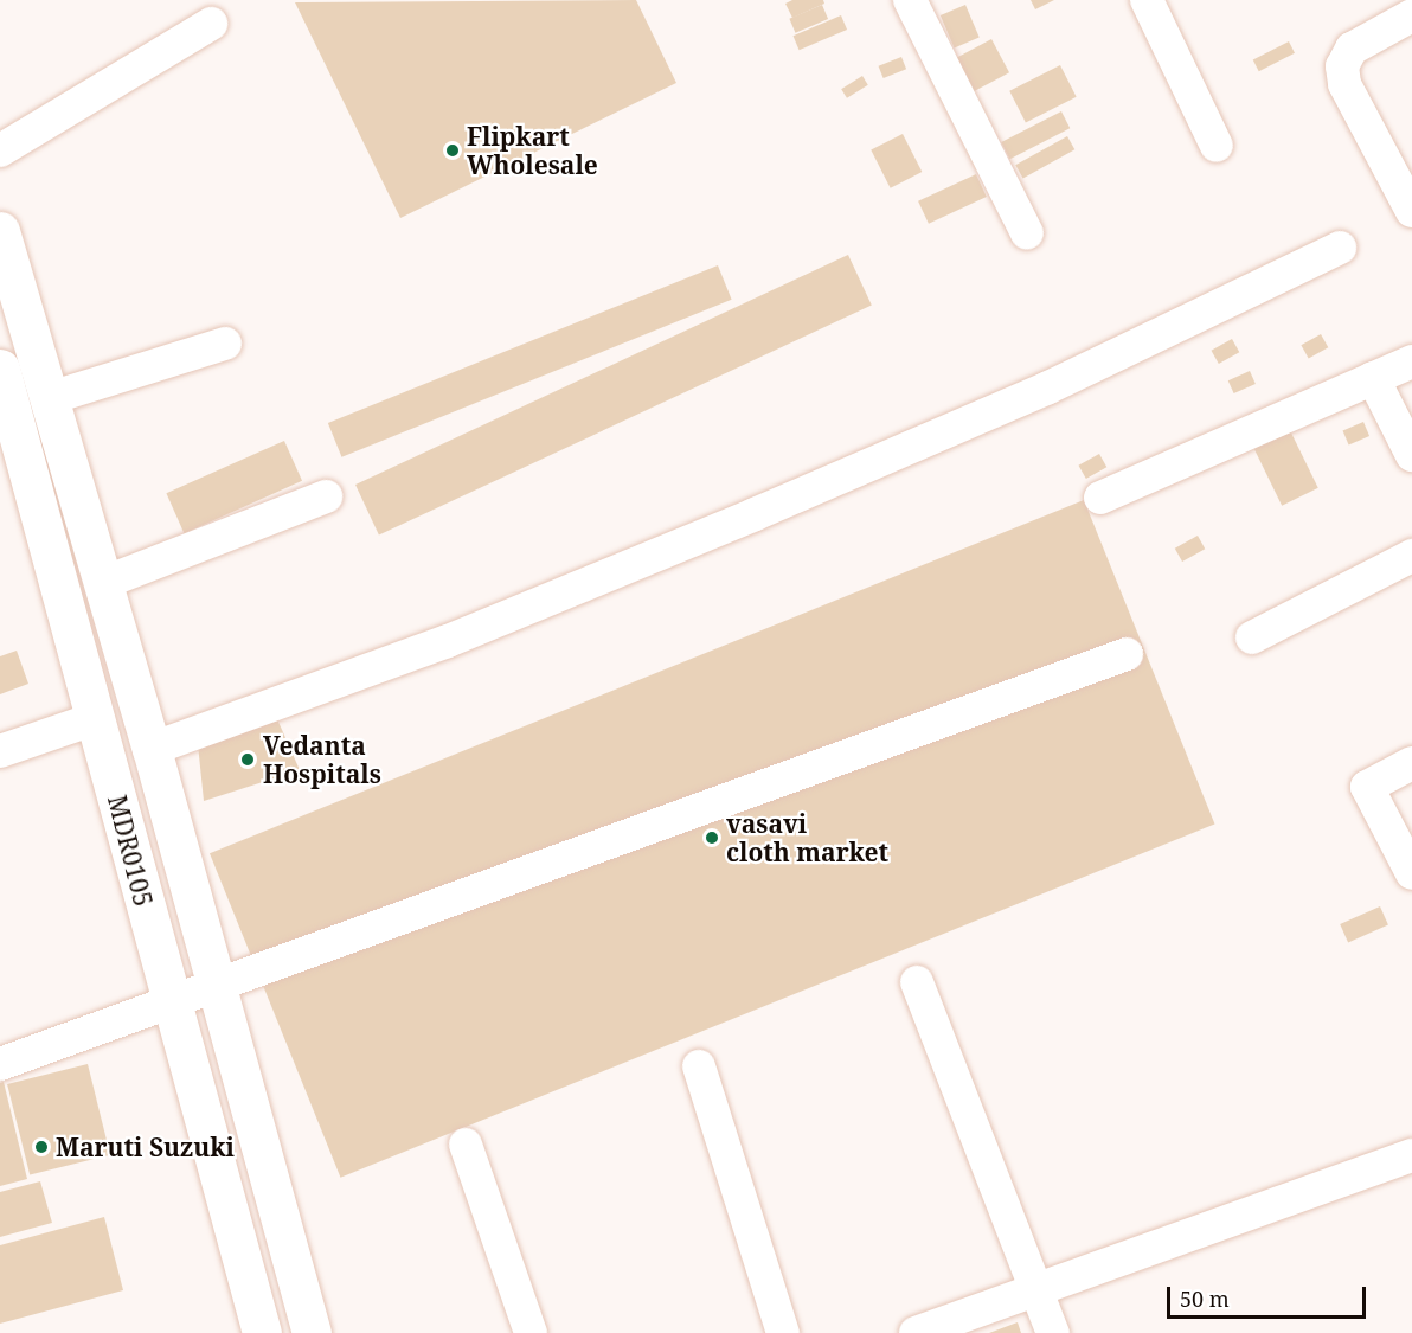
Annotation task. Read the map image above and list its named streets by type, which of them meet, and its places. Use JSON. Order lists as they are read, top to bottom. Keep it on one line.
{"streets":{"main road":["MDR0105"]},"places":["Flipkart Wholesale","Vedanta Hospitals","vasavi cloth market","Maruti Suzuki"],"scale_bar":"50 m"}
